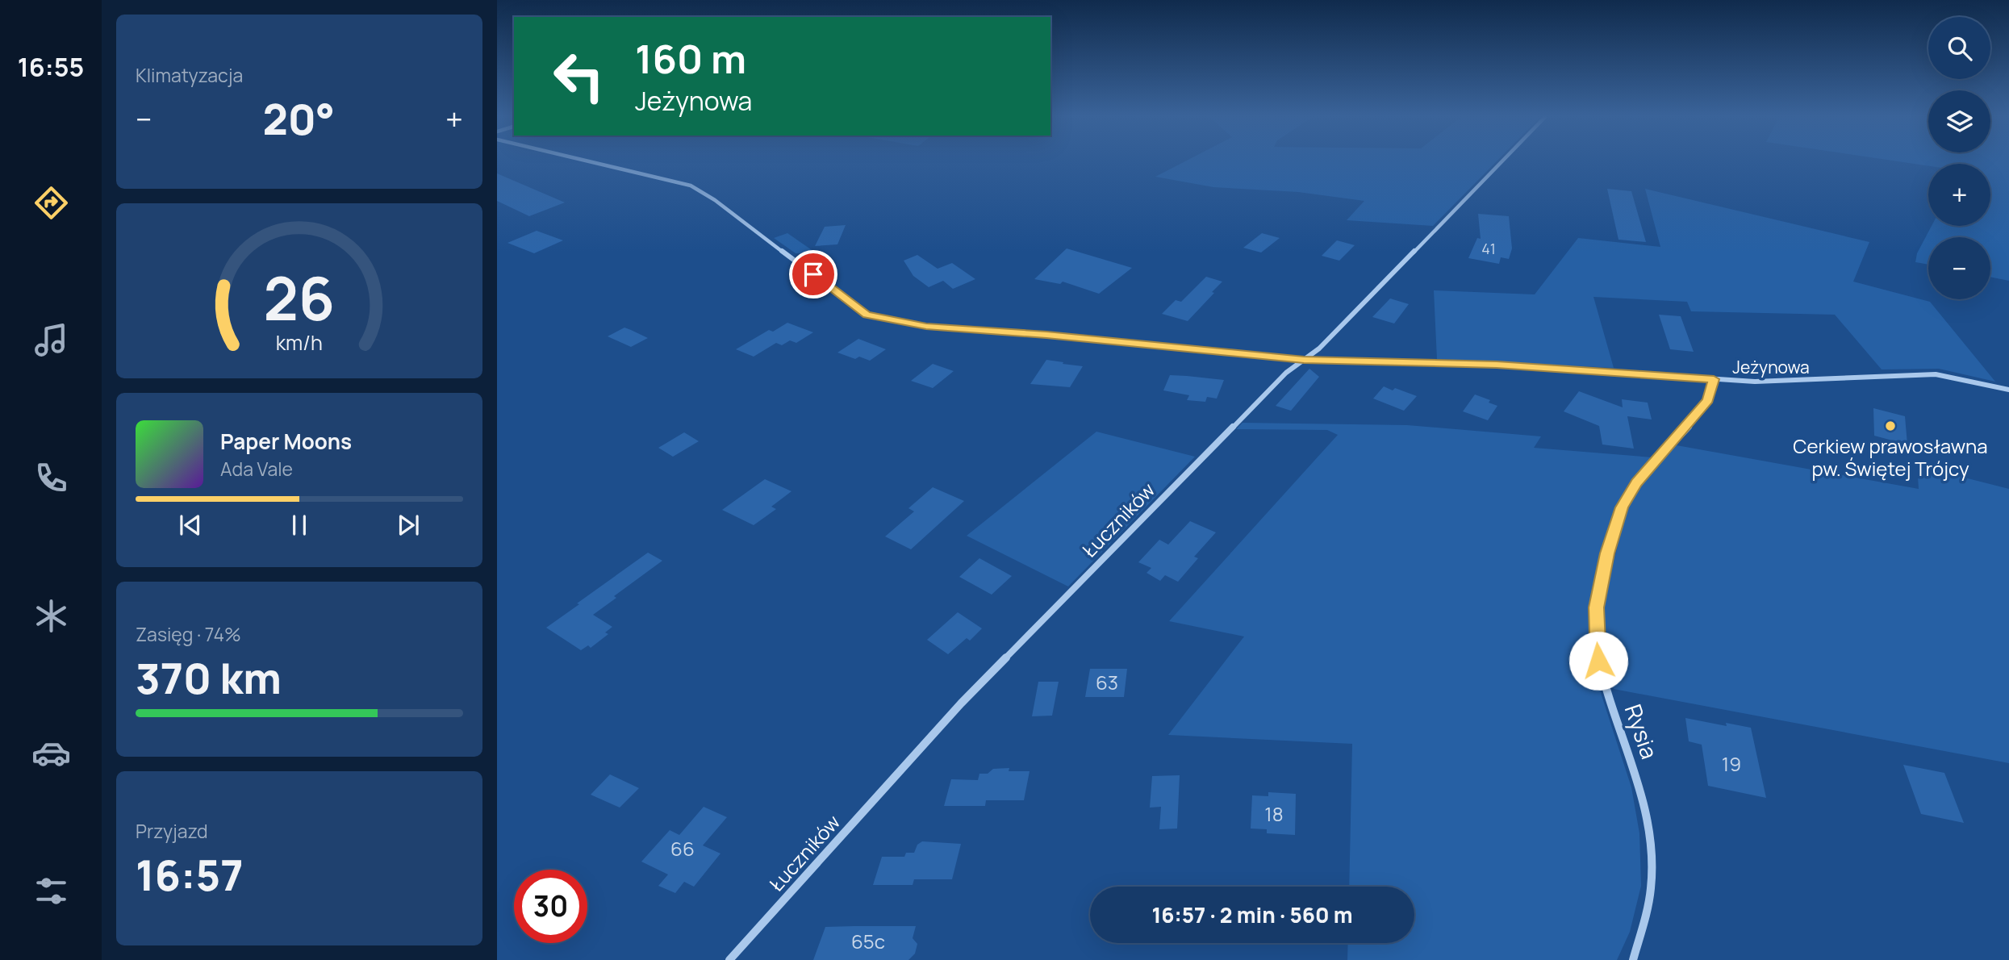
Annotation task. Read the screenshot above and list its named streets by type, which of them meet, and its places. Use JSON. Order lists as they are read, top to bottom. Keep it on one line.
{"streets":{"street":["Jeżynowa","Łuczników","Rysia"]},"crossings":[["Jeżynowa","Łuczników"],["Jeżynowa","Rysia"]],"places":["Cerkiew prawosławna pw. Świętej Trójcy"],"house_numbers":["41","63","19","18","66","65c"],"page":{"tabs":"16:55","tile":["Klimatyzacja",["Zasięg · 74%","370 km"],["Przyjazd","16:57"]],"map_buttons":["+","−"],"turn":["160 m","Jeżynowa"],"heat":["−","20°","+"],"song":["Paper Moons","Ada Vale"],"limit":"30","trip":"16:57 · 2 min · 560 m","gauge":["26","km/h"]}}
